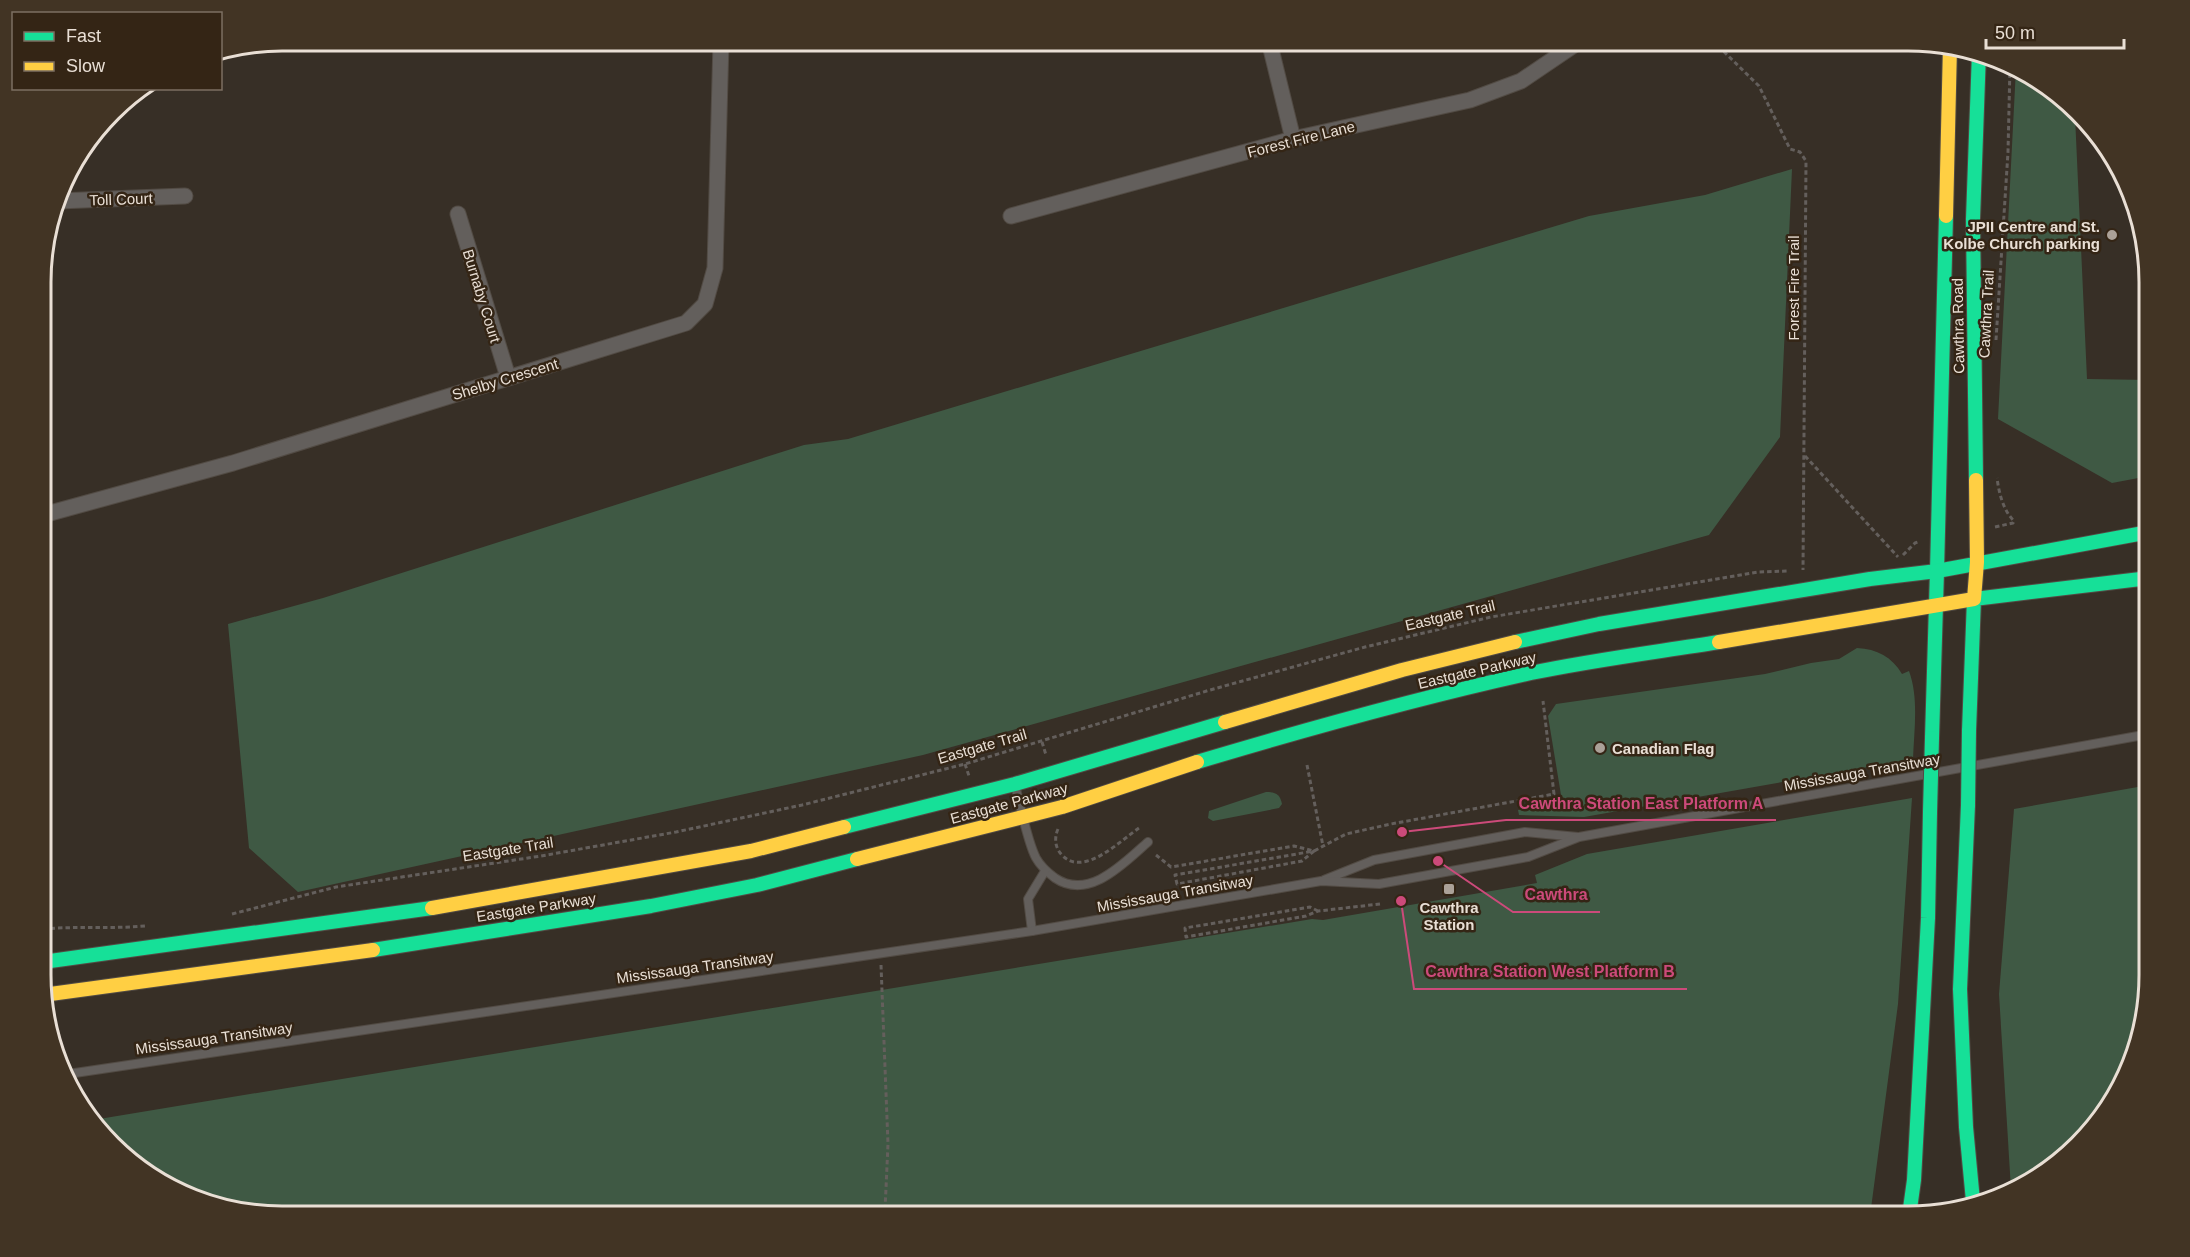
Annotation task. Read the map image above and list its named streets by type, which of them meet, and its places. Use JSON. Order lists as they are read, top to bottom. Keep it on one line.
{"streets":{"main road":["Cawthra Road","Eastgate Parkway"],"street":["Forest Fire Lane","Toll Court","Burnaby Court","Shelby Crescent"],"lane":["Mississauga Transitway"],"path":["Forest Fire Trail","Cawthra Trail","Eastgate Trail"]},"crossings":[["Burnaby Court","Shelby Crescent"],["Cawthra Road","Eastgate Parkway"]],"places":{"other":["JPII Centre and St. Kolbe Church parking","Canadian Flag","Cawthra Station East Platform A","Cawthra","Cawthra Station West Platform B"],"transit":["Cawthra Station"]},"legend":["Fast","Slow"],"scale_bar":"50 m"}
